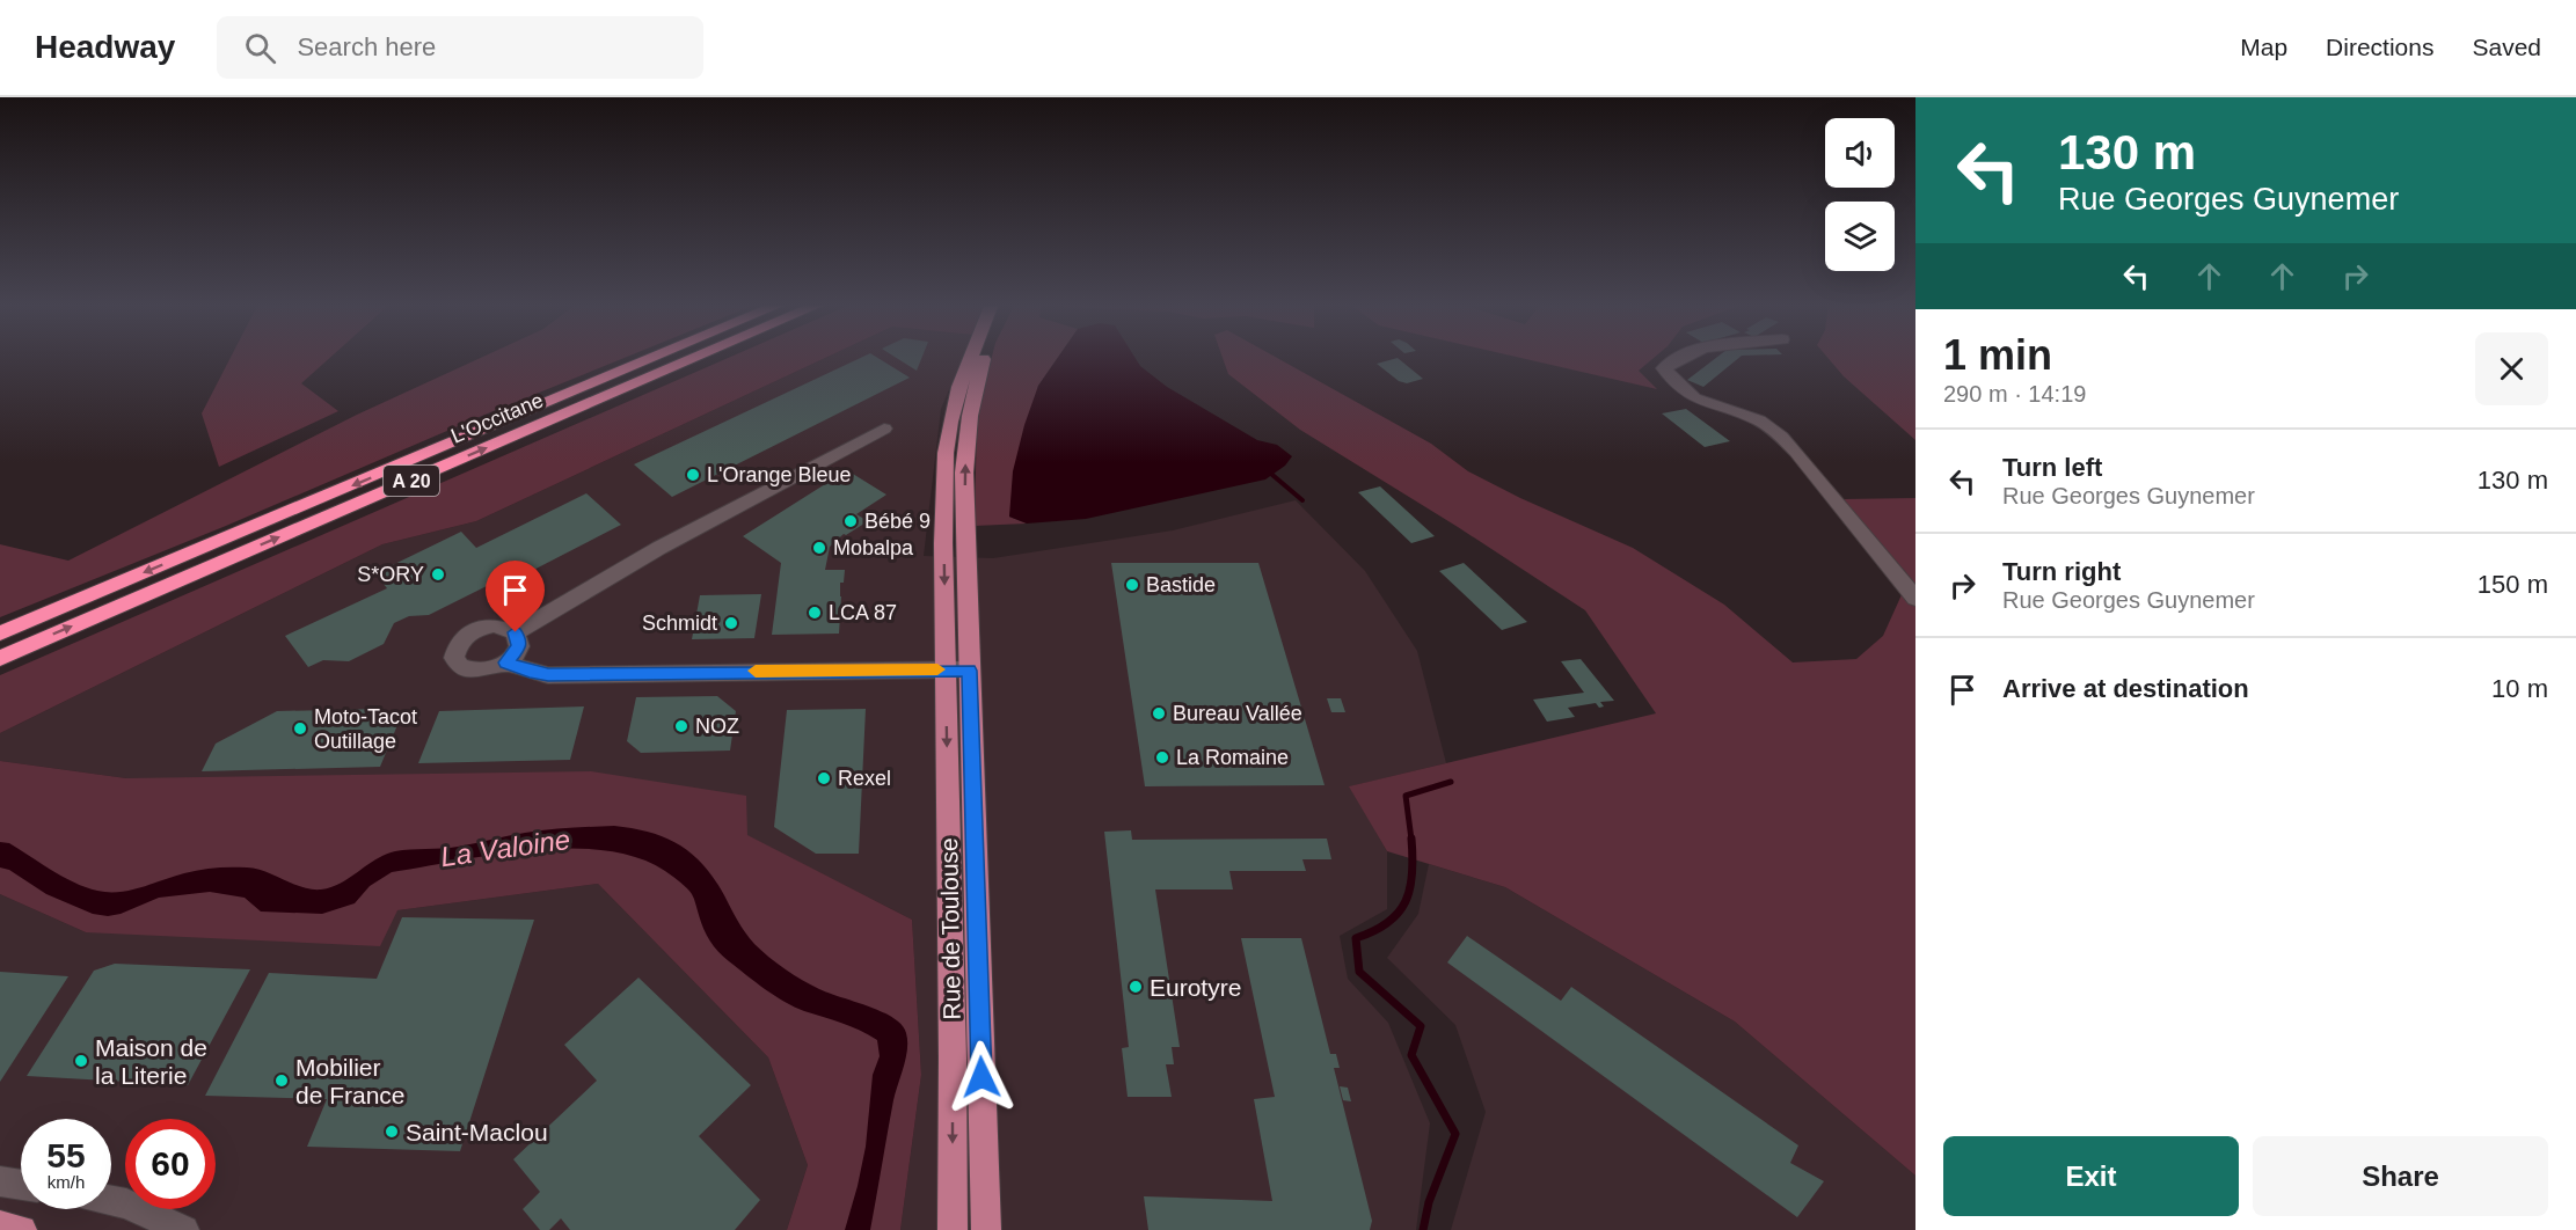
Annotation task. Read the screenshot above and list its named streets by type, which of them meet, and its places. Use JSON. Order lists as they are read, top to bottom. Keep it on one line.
{"streets":{"highway":["L'Occitane","A 20"],"main road":["Rue de Toulouse"]},"water":["La Valoine"],"places":["L'Orange Bleue","Bébé 9","Mobalpa","S*ORY","Bastide","LCA 87","Schmidt","Bureau Vallée","NOZ","Moto-Tacot Outillage","La Romaine","Rexel","Eurotyre","Maison de la Literie","Mobilier de France","Saint-Maclou"],"page":{"header":"Headway","search":"Search here","nav":["Map","Directions","Saved"],"turn":["130 m","Rue Georges Guynemer"],"heading":["1 min","290 m · 14:19"],"list":[{"name":"Turn left","note":"Rue Georges Guynemer","value":"130 m"},{"name":"Turn right","note":"Rue Georges Guynemer","value":"150 m"},{"name":"Arrive at destination","value":"10 m"}],"speed":"55 km/h","limit":"60","buttons":["Exit","Share"]}}
